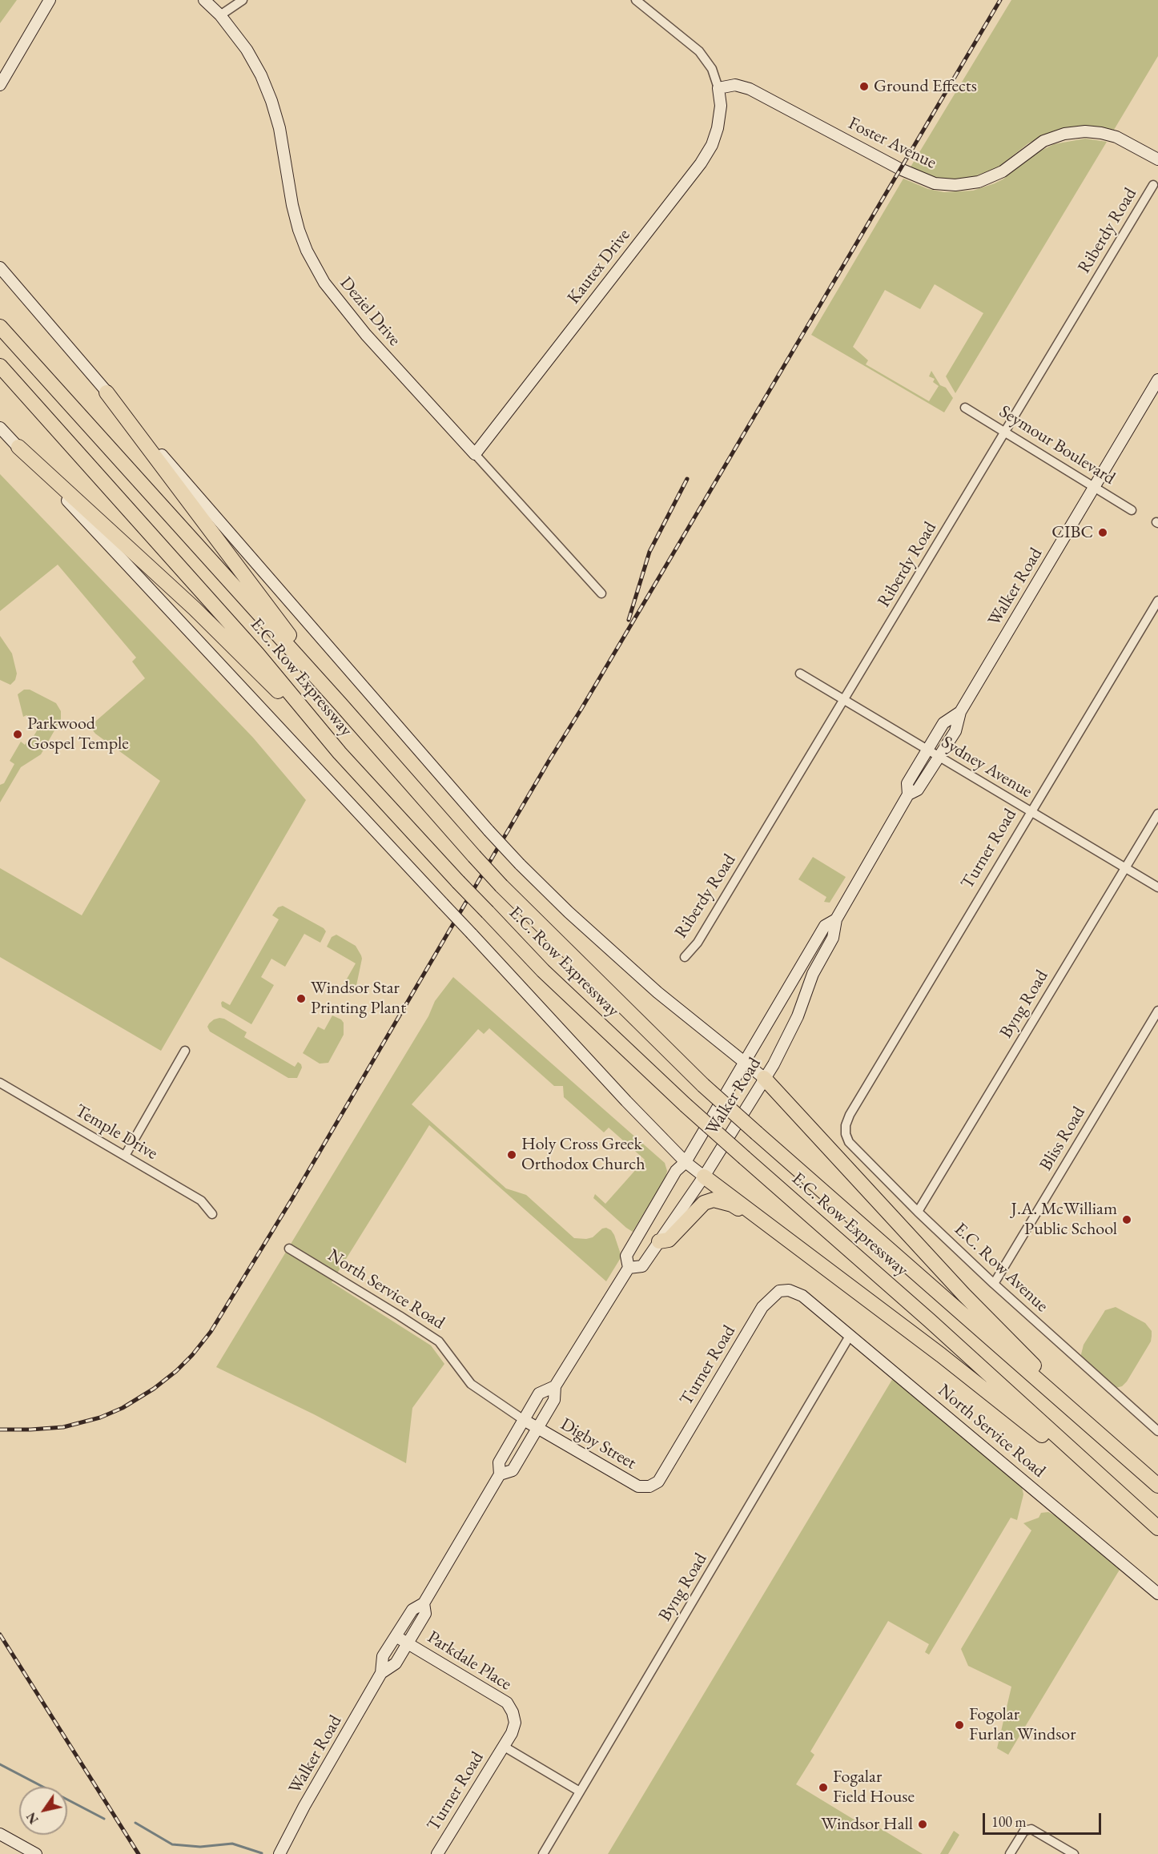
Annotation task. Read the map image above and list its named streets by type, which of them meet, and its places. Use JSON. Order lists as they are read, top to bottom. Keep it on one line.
{"streets":{"highway":["E.C. Row Expressway"],"main road":["Foster Avenue","Kautex Drive","Deziel Drive","Walker Road","Turner Road","North Service Road","Digby Street","Parkdale Place"],"street":["Riberdy Road","Seymour Boulevard","Sydney Avenue","Byng Road","Temple Drive","Bliss Road","E.C. Row Avenue"]},"crossings":[["Foster Avenue","Kautex Drive"],["Riberdy Road","Seymour Boulevard"],["Riberdy Road","Sydney Avenue"],["Kautex Drive","Deziel Drive"],["Seymour Boulevard","Walker Road"],["Walker Road","Sydney Avenue"],["Walker Road","North Service Road"],["Walker Road","Digby Street"],["Walker Road","Parkdale Place"],["Sydney Avenue","Turner Road"],["Sydney Avenue","Byng Road"],["Turner Road","E.C. Row Avenue"],["Turner Road","North Service Road"],["Turner Road","Digby Street"],["Turner Road","Parkdale Place"],["Byng Road","E.C. Row Avenue"],["Byng Road","North Service Road"],["Bliss Road","E.C. Row Avenue"],["North Service Road","Digby Street"]],"places":["Ground Effects","CIBC","Parkwood Gospel Temple","Windsor Star Printing Plant","Holy Cross Greek Orthodox Church","J.A. McWilliam Public School","Fogolar Furlan Windsor","Fogalar Field House","Windsor Hall"],"scale_bar":"100 m","north":"bottom left"}
